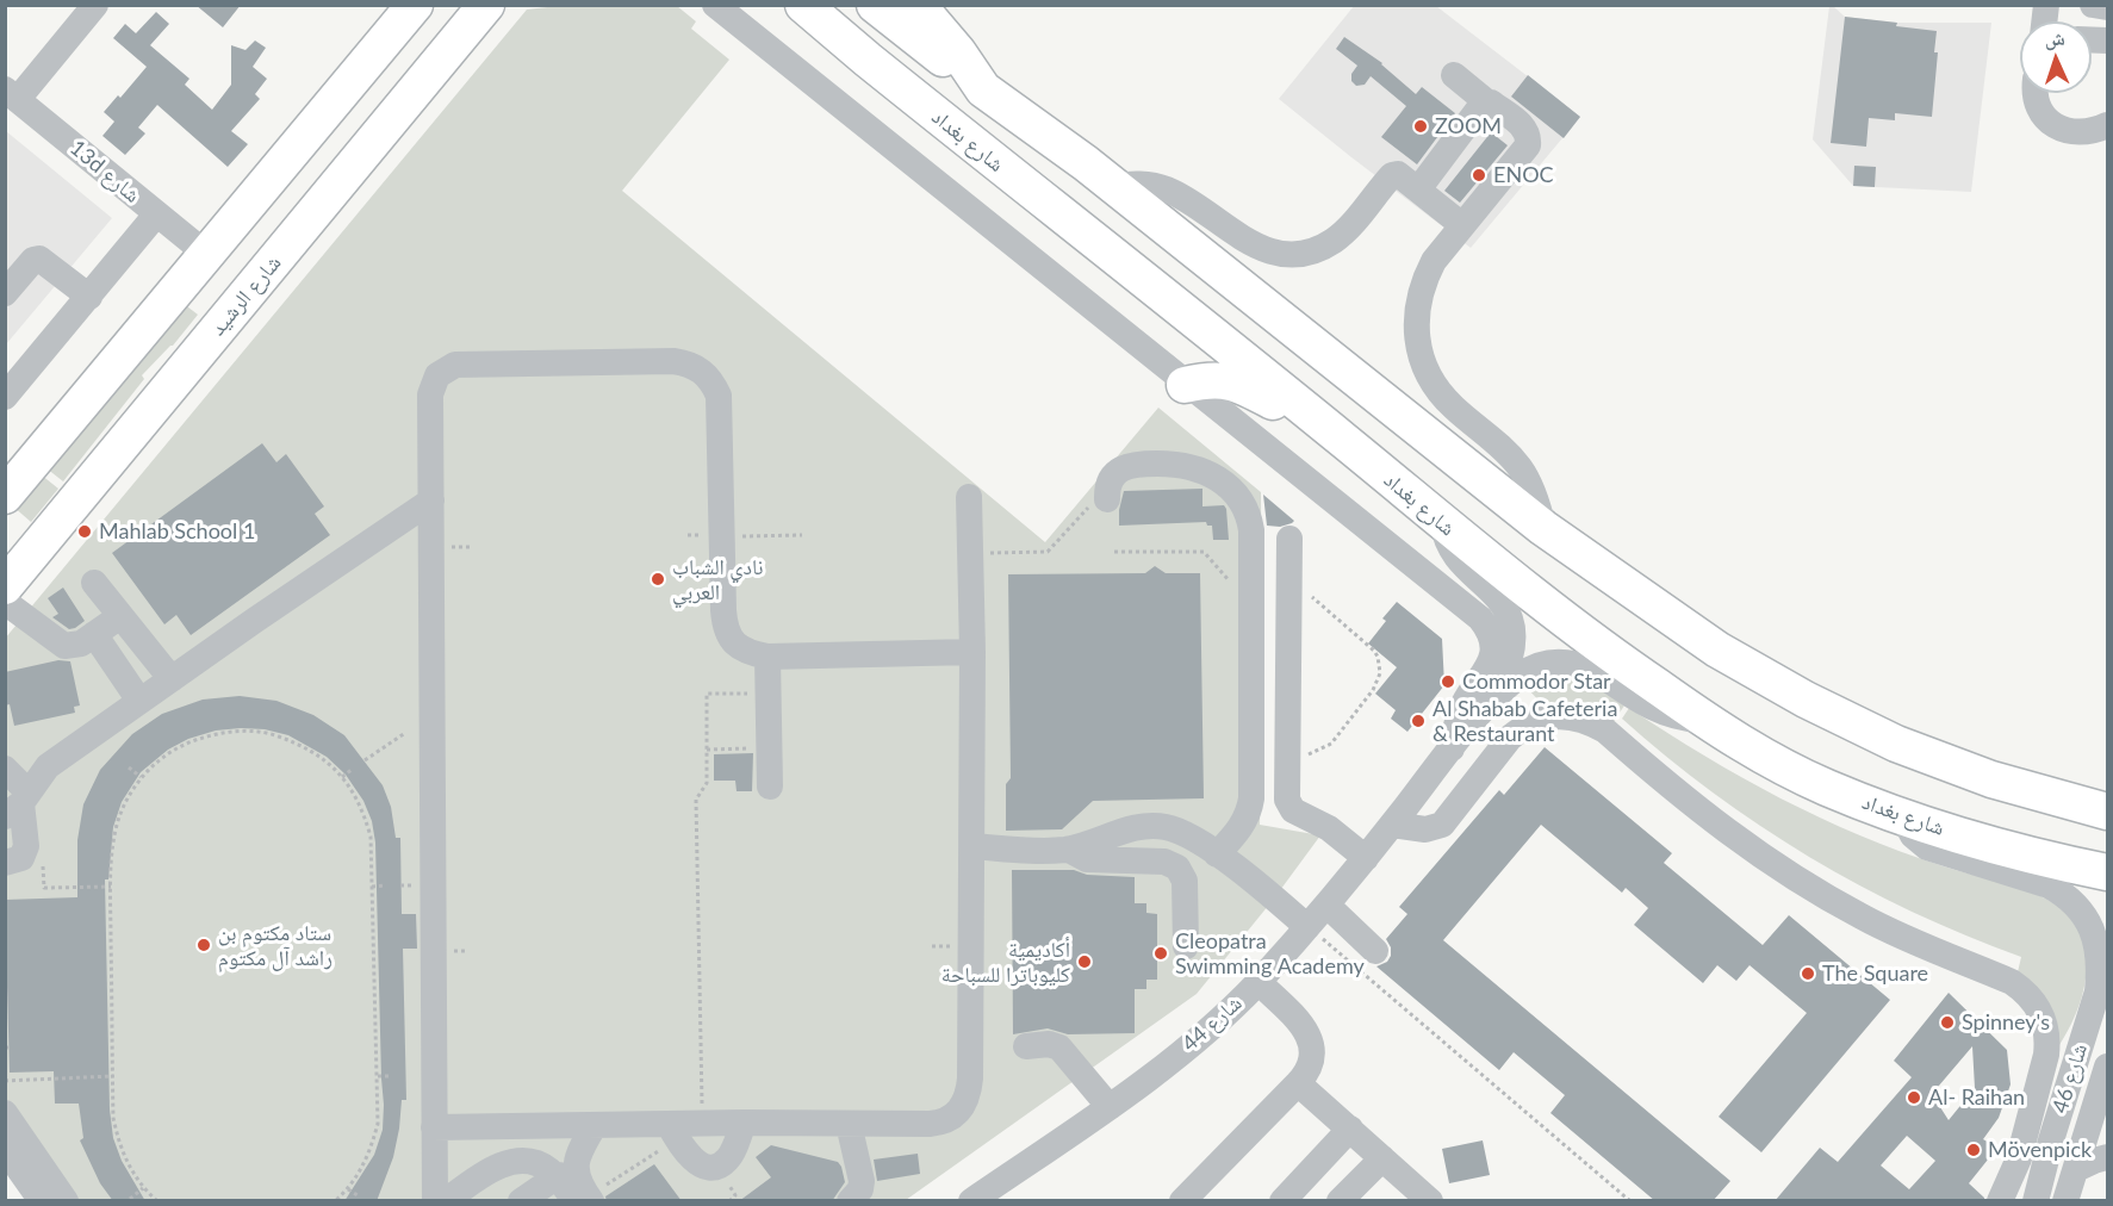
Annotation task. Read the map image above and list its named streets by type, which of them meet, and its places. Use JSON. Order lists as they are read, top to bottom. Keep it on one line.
{"streets":{"main road":["شارع بغداد","شارع الرشيد"],"street":["13d شارع","شارع 44","شارع 46"]},"crossings":[["شارع بغداد","شارع 44"],["شارع بغداد","شارع 46"]],"places":["ZOOM","ENOC","Mahlab School 1","نادي الشباب العربي","Commodor Star","Al Shabab Cafeteria & Restaurant","ستاد مكتوم بن راشد آل مكتوم","Cleopatra Swimming Academy","أكاديمية كليوباترا للسباحة","The Square","Spinney's","Al- Raihan","Mövenpick"],"north":"top"}
